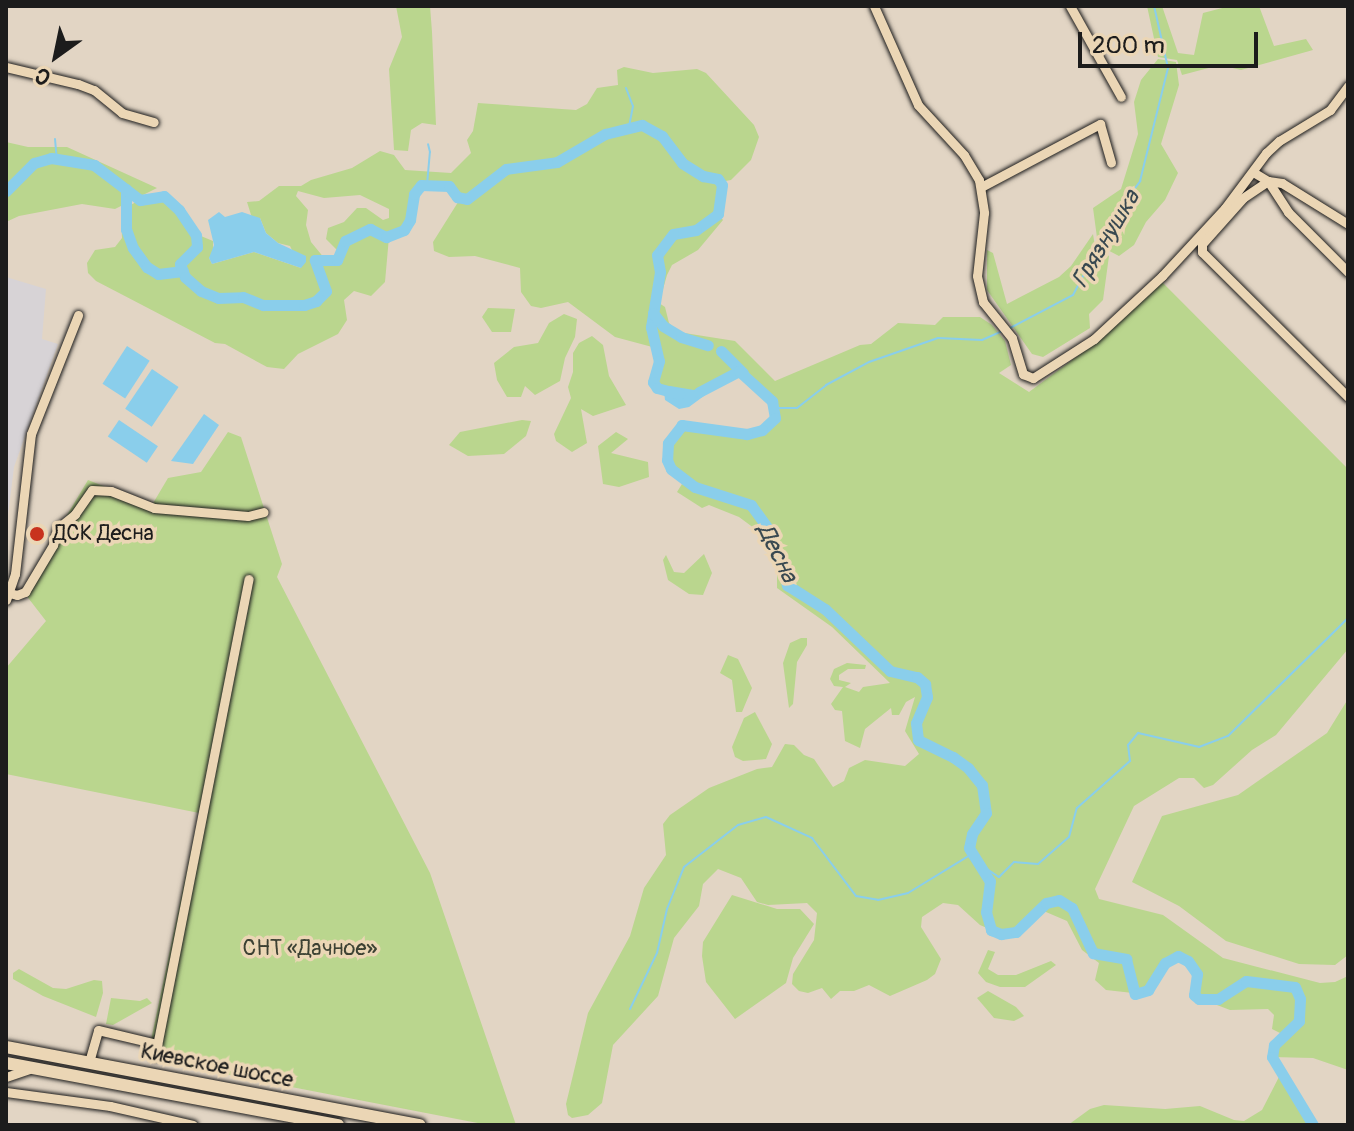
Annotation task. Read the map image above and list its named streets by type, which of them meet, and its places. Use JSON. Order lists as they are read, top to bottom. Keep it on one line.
{"streets":{"highway":["Киевское шоссе"]},"water":["Грязнушка","Десна"],"parks":["СНТ «Дачное»"],"places":["ДСК Десна"],"scale_bar":"200 m","north":"bottom left"}
